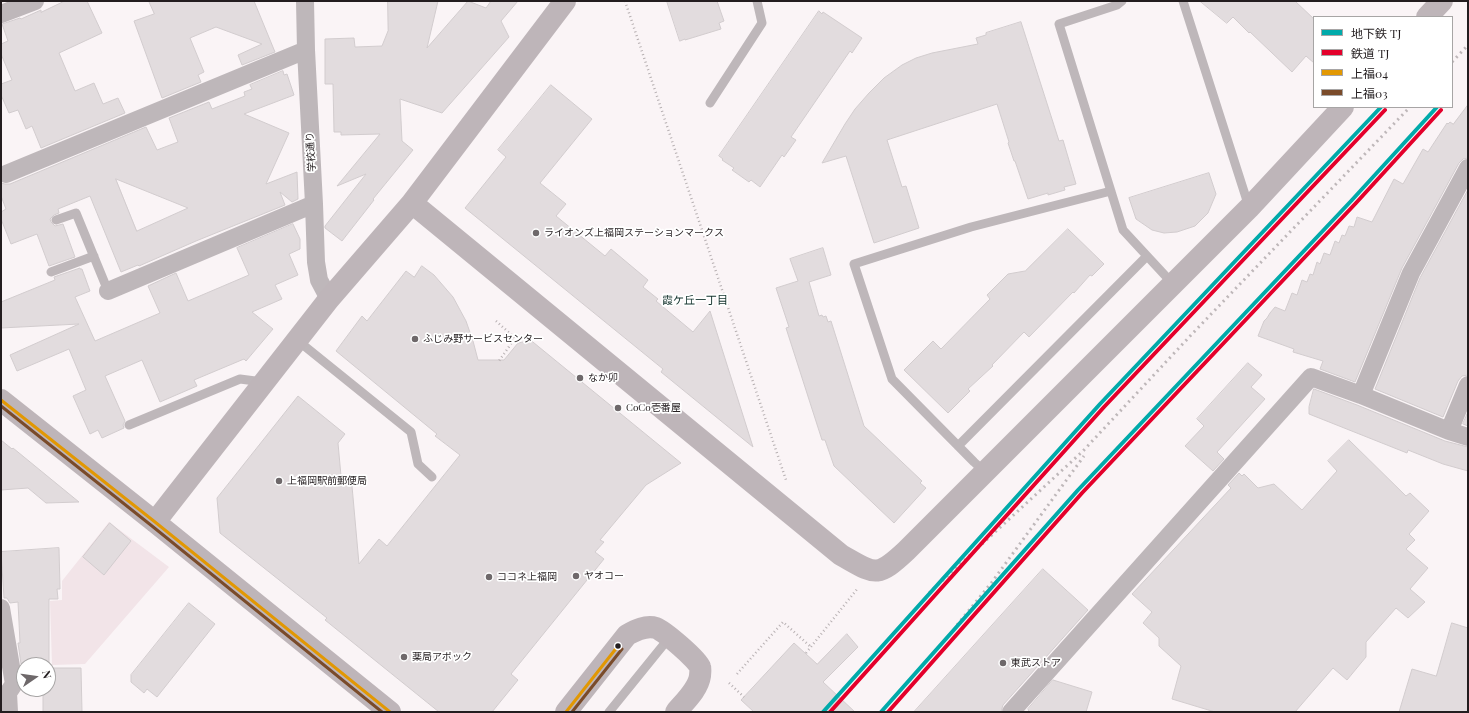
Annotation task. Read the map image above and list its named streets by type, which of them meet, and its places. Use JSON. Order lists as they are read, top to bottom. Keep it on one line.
{"streets":{"street":["学校通り"]},"districts":["霞ケ丘一丁目"],"places":["ライオンズ上福岡ステーションマークス","ふじみ野サービスセンター","なか卯","CoCo壱番屋","上福岡駅前郵便局","ヤオコー","ココネ上福岡","薬局アポック","東武ストア"],"lines":["metro line TJ","rail line TJ","transit line 上福04","transit line 上福03"],"legend":["地下鉄 TJ","鉄道 TJ","上福04","上福03"],"north":"right"}
